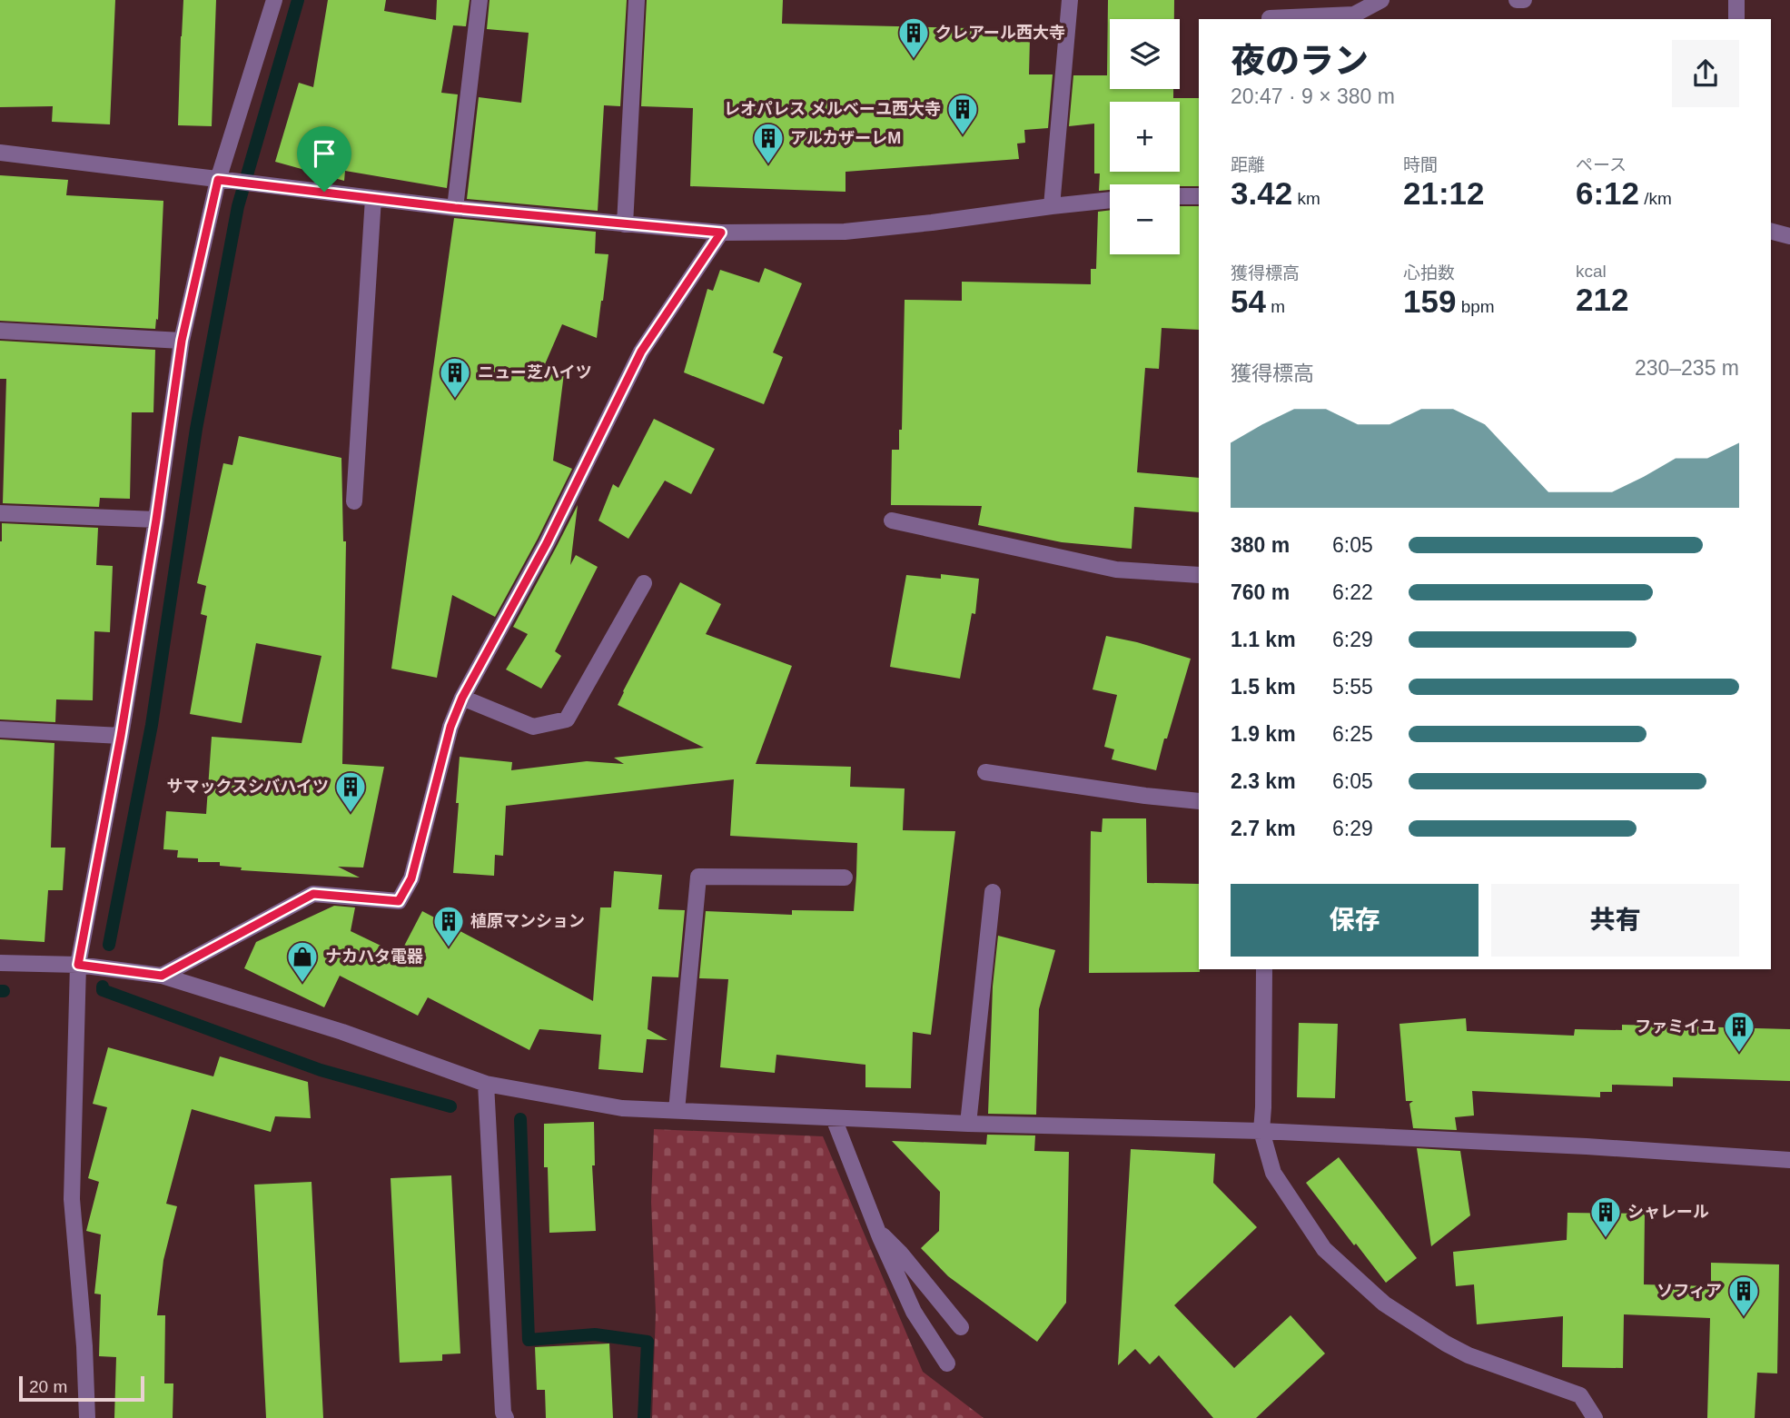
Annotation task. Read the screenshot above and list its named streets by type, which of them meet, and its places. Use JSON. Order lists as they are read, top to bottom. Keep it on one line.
{"places":{"building":["クレアール西大寺","レオパレス メルベーユ西大寺","アルカザーレM","ニュー芝ハイツ","サマックスシバハイツ","植原マンション","ファミイユ","シャレール","ソフィア"],"shop":["ナカハタ電器"]},"scale_bar":"20 m","page":{"map_buttons":["+","−"],"heading":["夜のラン","20:47 · 9 × 380 m"],"stats":[["距離","3.42 km"],["時間","21:12"],["ペース","6:12 /km"],["獲得標高","54 m"],["心拍数","159 bpm"],["kcal","212"]],"chart":["獲得標高","230–235 m"],"list":[{"name":"380 m","note":"6:05"},{"name":"760 m","note":"6:22"},{"name":"1.1 km","note":"6:29"},{"name":"1.5 km","note":"5:55"},{"name":"1.9 km","note":"6:25"},{"name":"2.3 km","note":"6:05"},{"name":"2.7 km","note":"6:29"}],"buttons":["保存","共有"],"scale":"20 m"}}
